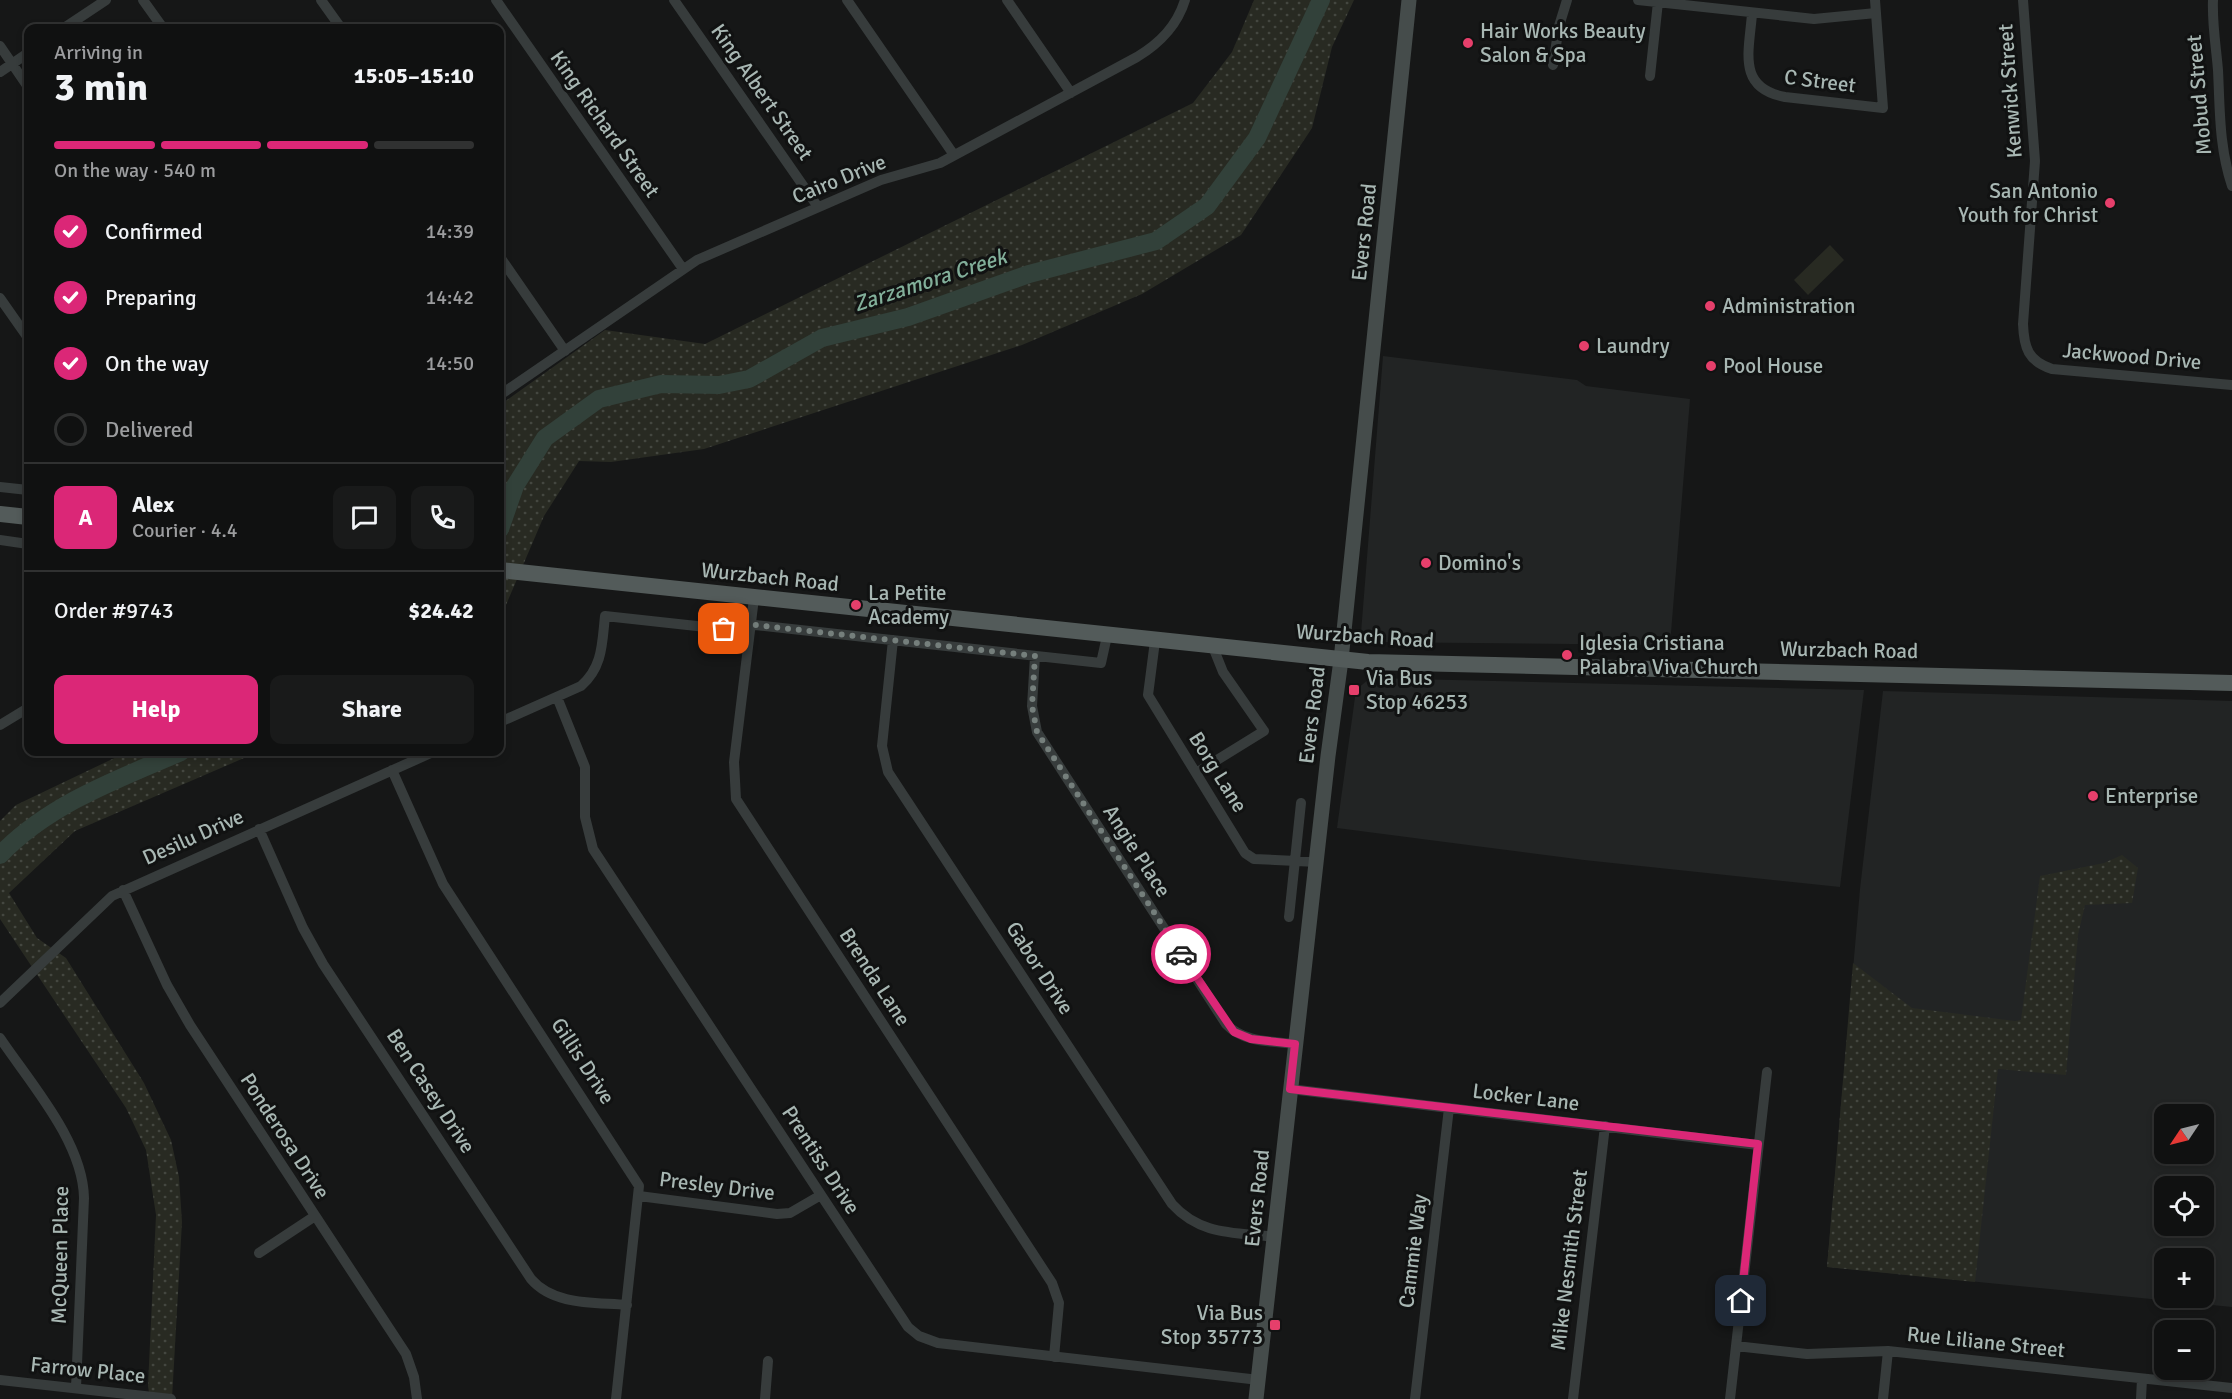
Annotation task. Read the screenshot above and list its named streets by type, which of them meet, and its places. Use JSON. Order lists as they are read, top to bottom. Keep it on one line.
{"streets":{"main road":["Evers Road","Wurzbach Road"],"street":["C Street","Kenwick Street","King Albert Street","Mobud Street","King Richard Street","Cairo Drive","Jackwood Drive","Borg Lane","Desilu Drive","Angie Place","Gabor Drive","Brenda Lane","Gillis Drive","Ben Casey Drive","Locker Lane","Ponderosa Drive","Prentiss Drive","Presley Drive","Cammie Way","McQueen Place","Mike Nesmith Street","Rue Liliane Street","Farrow Place"]},"crossings":[["Kenwick Street","Jackwood Drive"],["King Albert Street","Cairo Drive"],["King Richard Street","Cairo Drive"],["Evers Road","Wurzbach Road"],["Evers Road","Borg Lane"],["Evers Road","Angie Place"],["Evers Road","Gabor Drive"],["Evers Road","Locker Lane"],["Evers Road","Prentiss Drive"],["Wurzbach Road","Borg Lane"],["Wurzbach Road","Brenda Lane"],["Desilu Drive","Gillis Drive"],["Desilu Drive","Ben Casey Drive"],["Desilu Drive","Ponderosa Drive"],["Brenda Lane","Prentiss Drive"],["Gillis Drive","Ben Casey Drive"],["Gillis Drive","Presley Drive"],["Locker Lane","Cammie Way"],["Locker Lane","Mike Nesmith Street"],["Prentiss Drive","Presley Drive"],["McQueen Place","Farrow Place"]],"water":["Zarzamora Creek"],"places":{"other":["Hair Works Beauty Salon & Spa","San Antonio Youth for Christ","Administration","Laundry","Pool House","Domino's","La Petite Academy","Iglesia Cristiana Palabra Viva Church","Enterprise"],"transit":["Via Bus Stop 46253","Via Bus Stop 35773"]},"north":"bottom left","page":{"heading":["3 min","Arriving in","15:05–15:10"],"panel":["Alex","Courier · 4.4","Order #9743","$24.42"],"bar":"On the way · 540 m","list":[["Confirmed","14:39"],["Preparing","14:42"],["On the way","14:50"],"Delivered"],"round":"A","buttons":["Help","Share"],"map_buttons":["+","−"]}}
